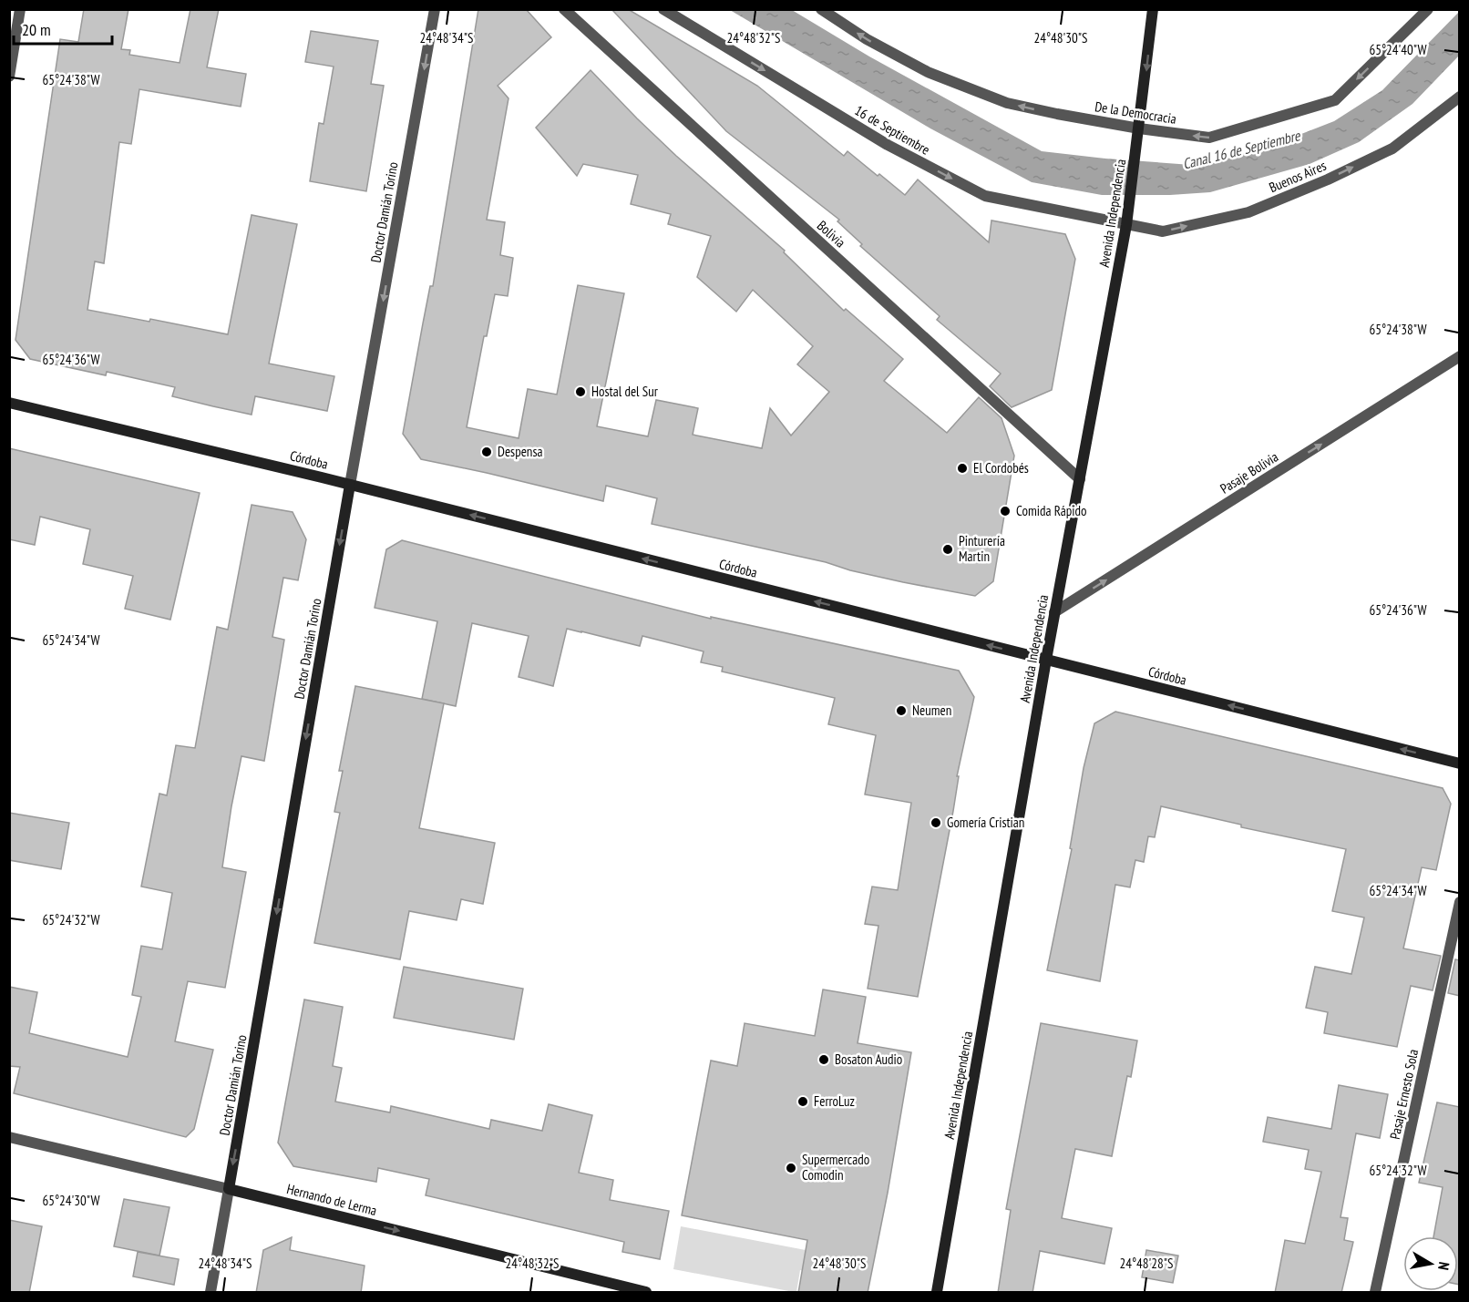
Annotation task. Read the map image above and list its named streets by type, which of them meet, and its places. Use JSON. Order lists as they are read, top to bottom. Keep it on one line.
{"streets":{"main road":["Doctor Damián Torino","Avenida Independencia","Córdoba","Hernando de Lerma"],"street":["De la Democracia","16 de Septiembre","Buenos Aires","Bolivia","Pasaje Bolivia","Pasaje Ernesto Sola"]},"crossings":[["De la Democracia","Avenida Independencia"],["16 de Septiembre","Buenos Aires"],["16 de Septiembre","Avenida Independencia"],["Buenos Aires","Avenida Independencia"],["Doctor Damián Torino","Córdoba"],["Doctor Damián Torino","Hernando de Lerma"],["Avenida Independencia","Bolivia"],["Avenida Independencia","Córdoba"],["Avenida Independencia","Pasaje Bolivia"]],"one_way":["De la Democracia","16 de Septiembre","Buenos Aires","Doctor Damián Torino","Córdoba","Pasaje Bolivia","Hernando de Lerma"],"water":["Canal 16 de Septiembre"],"places":["Hostal del Sur","Despensa","El Cordobés","Comida Rápido","Pinturería Martin","Neumen","Gomería Cristian","Bosaton Audio","FerroLuz","Supermercado Comodin"],"scale_bar":"20 m","north":"right","coordinates":["24°48'34\"S","24°48'32\"S","24°48'30\"S","65°24'40\"W","65°24'38\"W","65°24'36\"W","65°24'34\"W","65°24'32\"W","65°24'30\"W","24°48'28\"S"]}
